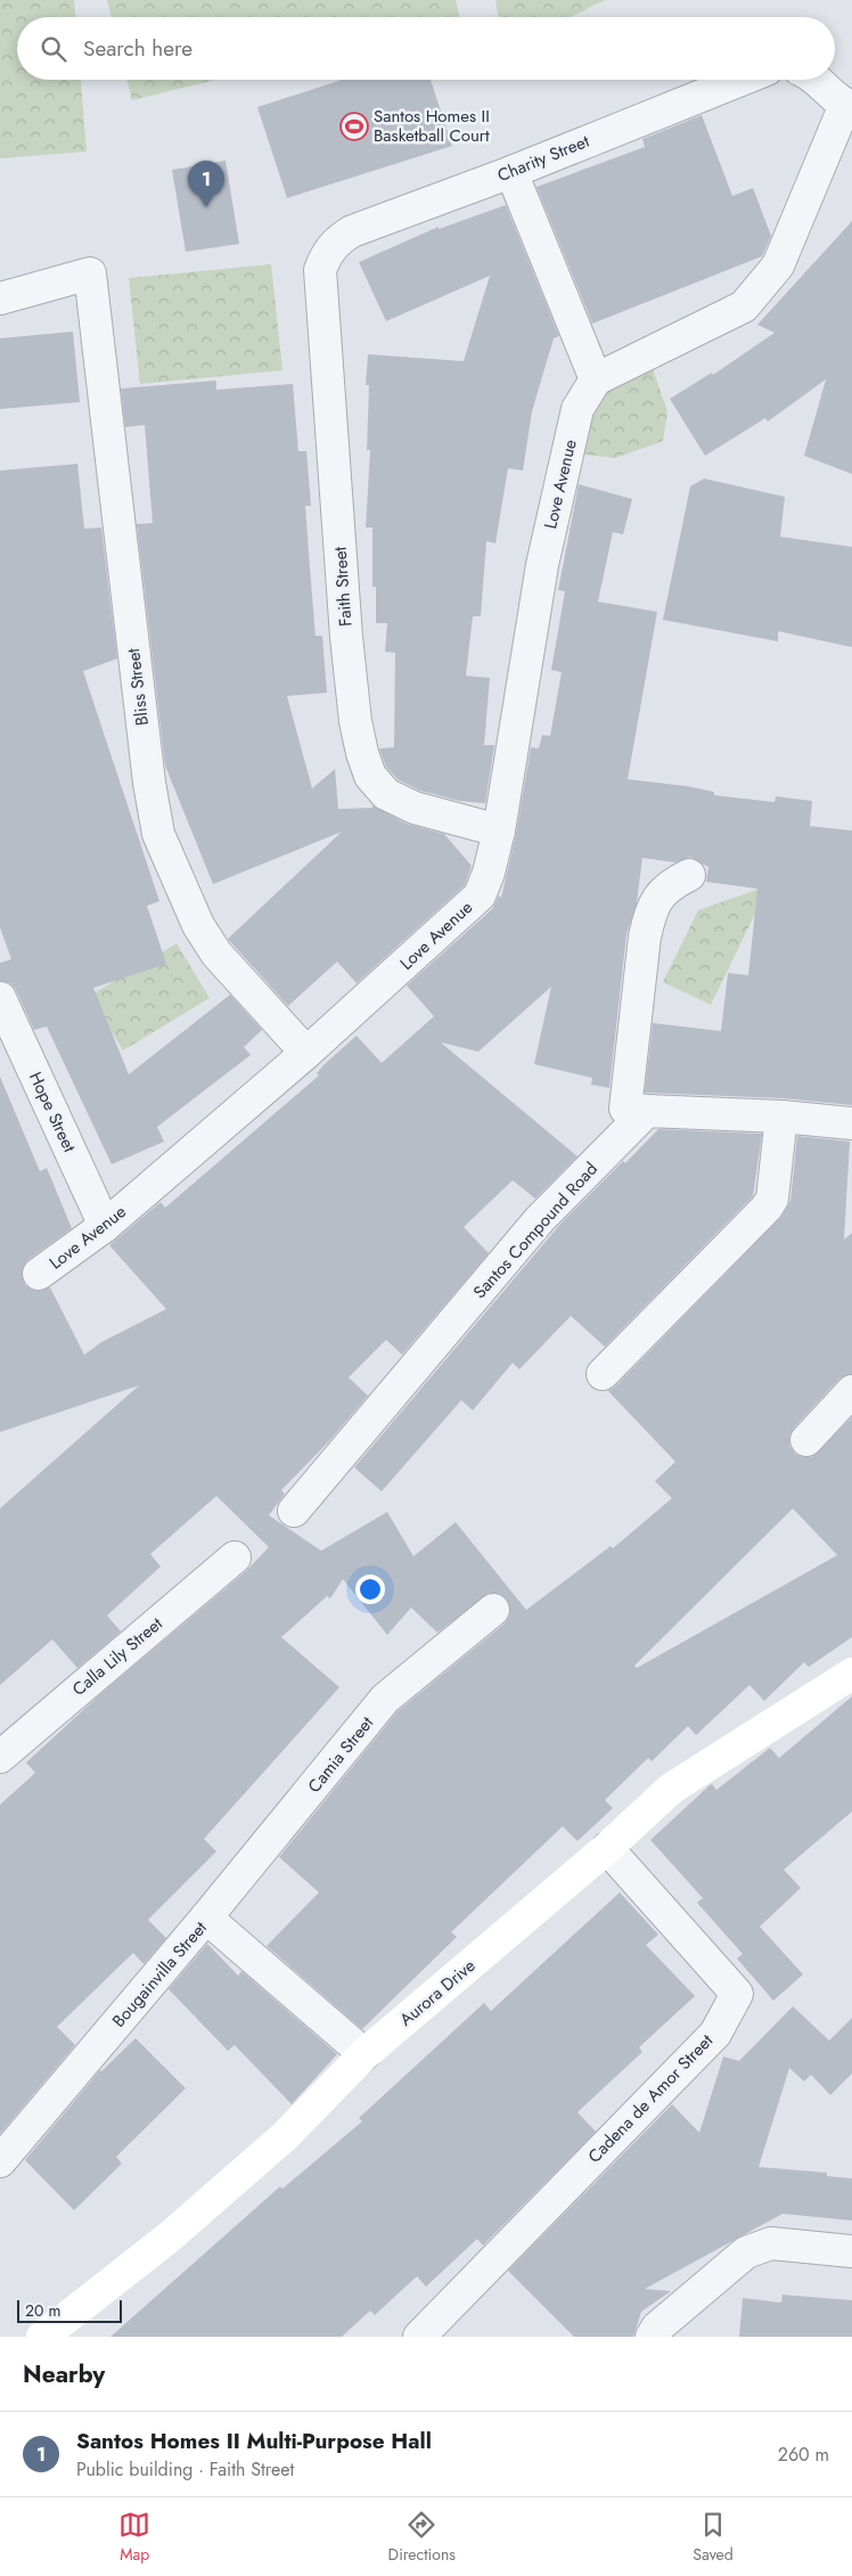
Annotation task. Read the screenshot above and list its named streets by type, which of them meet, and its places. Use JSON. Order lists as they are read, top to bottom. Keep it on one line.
{"streets":{"street":["Charity Street","Love Avenue","Faith Street","Bliss Street","Hope Street","Santos Compound Road","Calla Lily Street","Camia Street","Bougainvilla Street","Aurora Drive","Cadena de Amor Street"]},"crossings":[["Charity Street","Faith Street"],["Love Avenue","Faith Street"],["Love Avenue","Bliss Street"],["Love Avenue","Hope Street"],["Camia Street","Bougainvilla Street"],["Bougainvilla Street","Aurora Drive"],["Aurora Drive","Cadena de Amor Street"]],"places":{"sports":["Santos Homes II Basketball Court"]},"scale_bar":"20 m","page":{"search":"Search here","pins":"1","scale":"20 m","heading":"Nearby","list":[{"mark":"1","name":"Santos Homes II Multi-Purpose Hall","note":"Public building · Faith Street","value":"260 m"}],"nav":["Map","Directions","Saved"]}}
